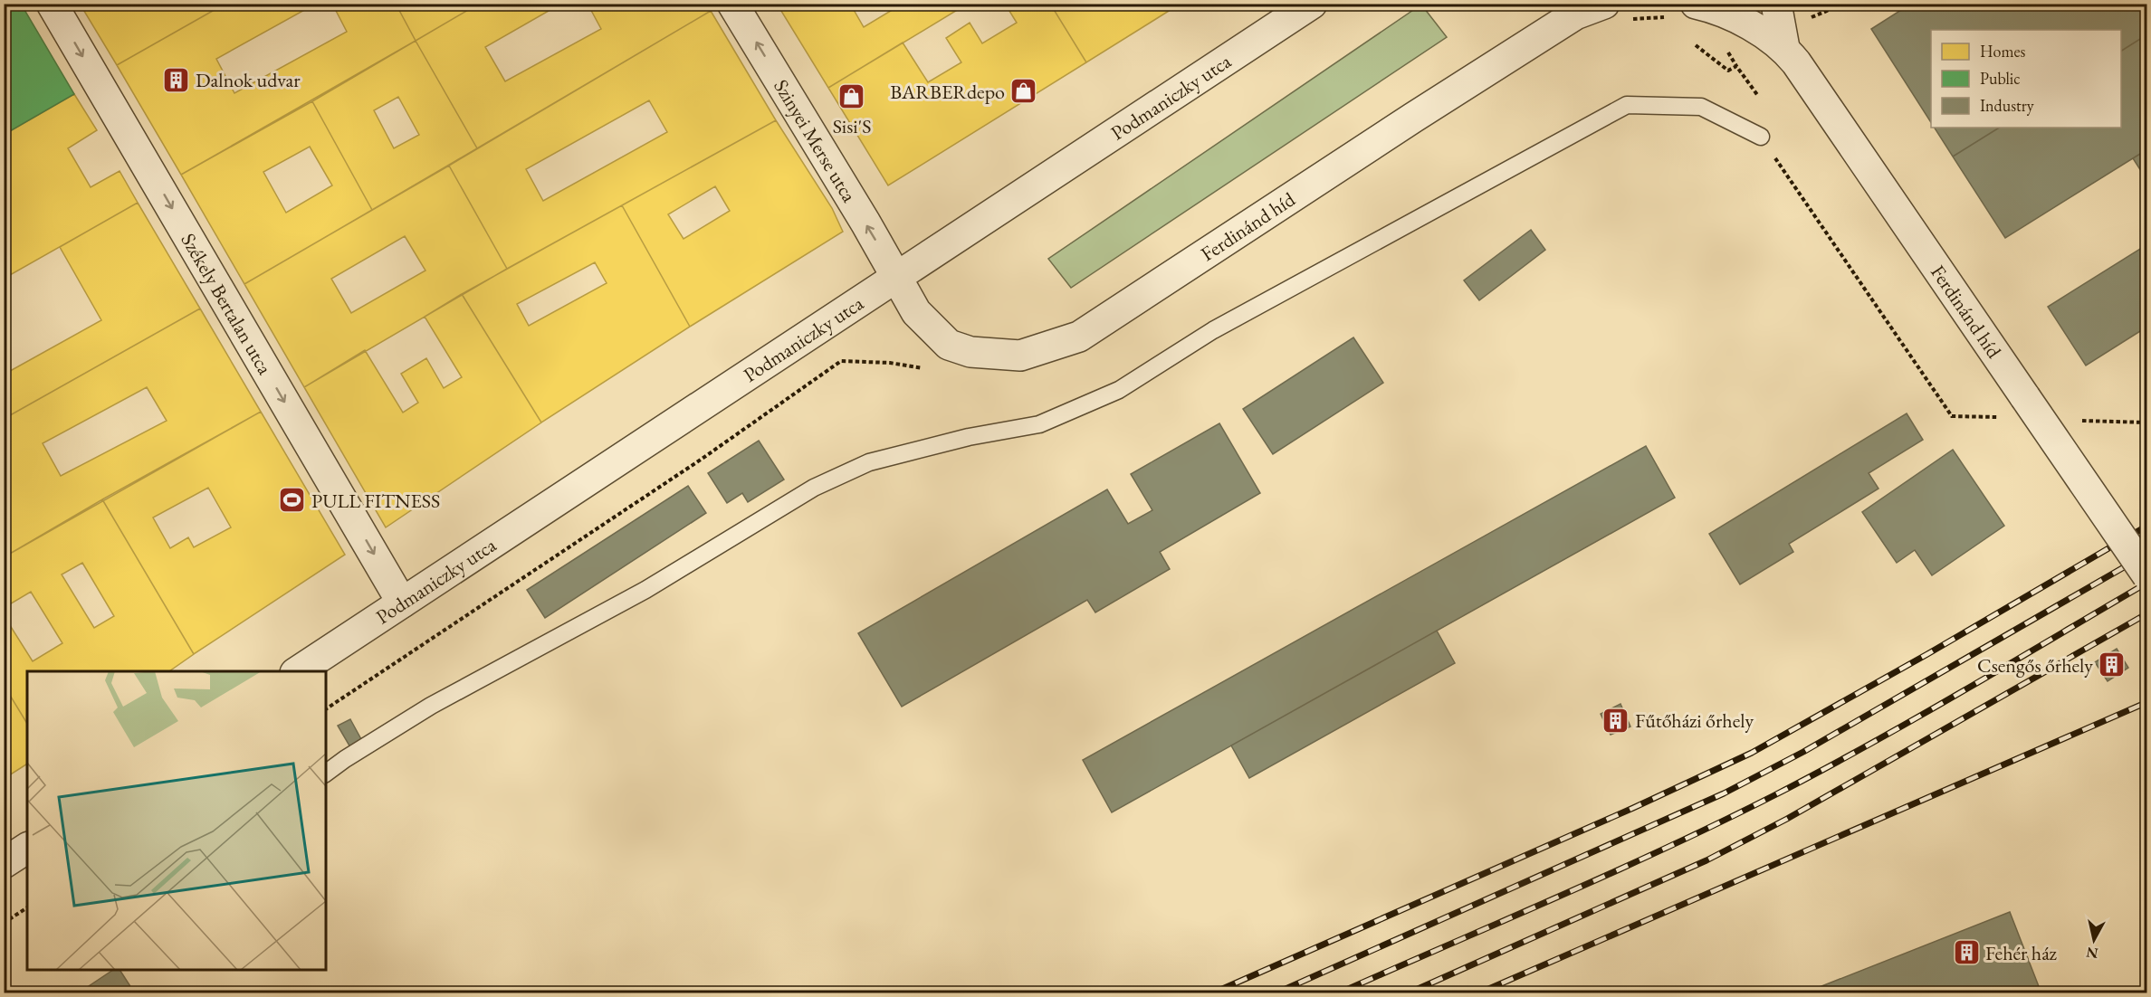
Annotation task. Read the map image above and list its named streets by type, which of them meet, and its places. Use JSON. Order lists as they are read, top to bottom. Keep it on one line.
{"streets":{"street":["Podmaniczky utca","Szinyei Merse utca","Ferdinánd híd","Székely Bertalan utca"]},"crossings":[["Podmaniczky utca","Szinyei Merse utca"],["Podmaniczky utca","Ferdinánd híd"],["Podmaniczky utca","Székely Bertalan utca"],["Szinyei Merse utca","Ferdinánd híd"]],"one_way":["Szinyei Merse utca","Székely Bertalan utca"],"places":{"building":["Dalnok udvar","Csengős őrhely","Fűtőházi őrhely","Fehér ház"],"shop":["BARBERdepo","Sisi'S"],"sports":["PULL FITNESS"]},"legend":["Homes","Public","Industry"],"north":"bottom"}
